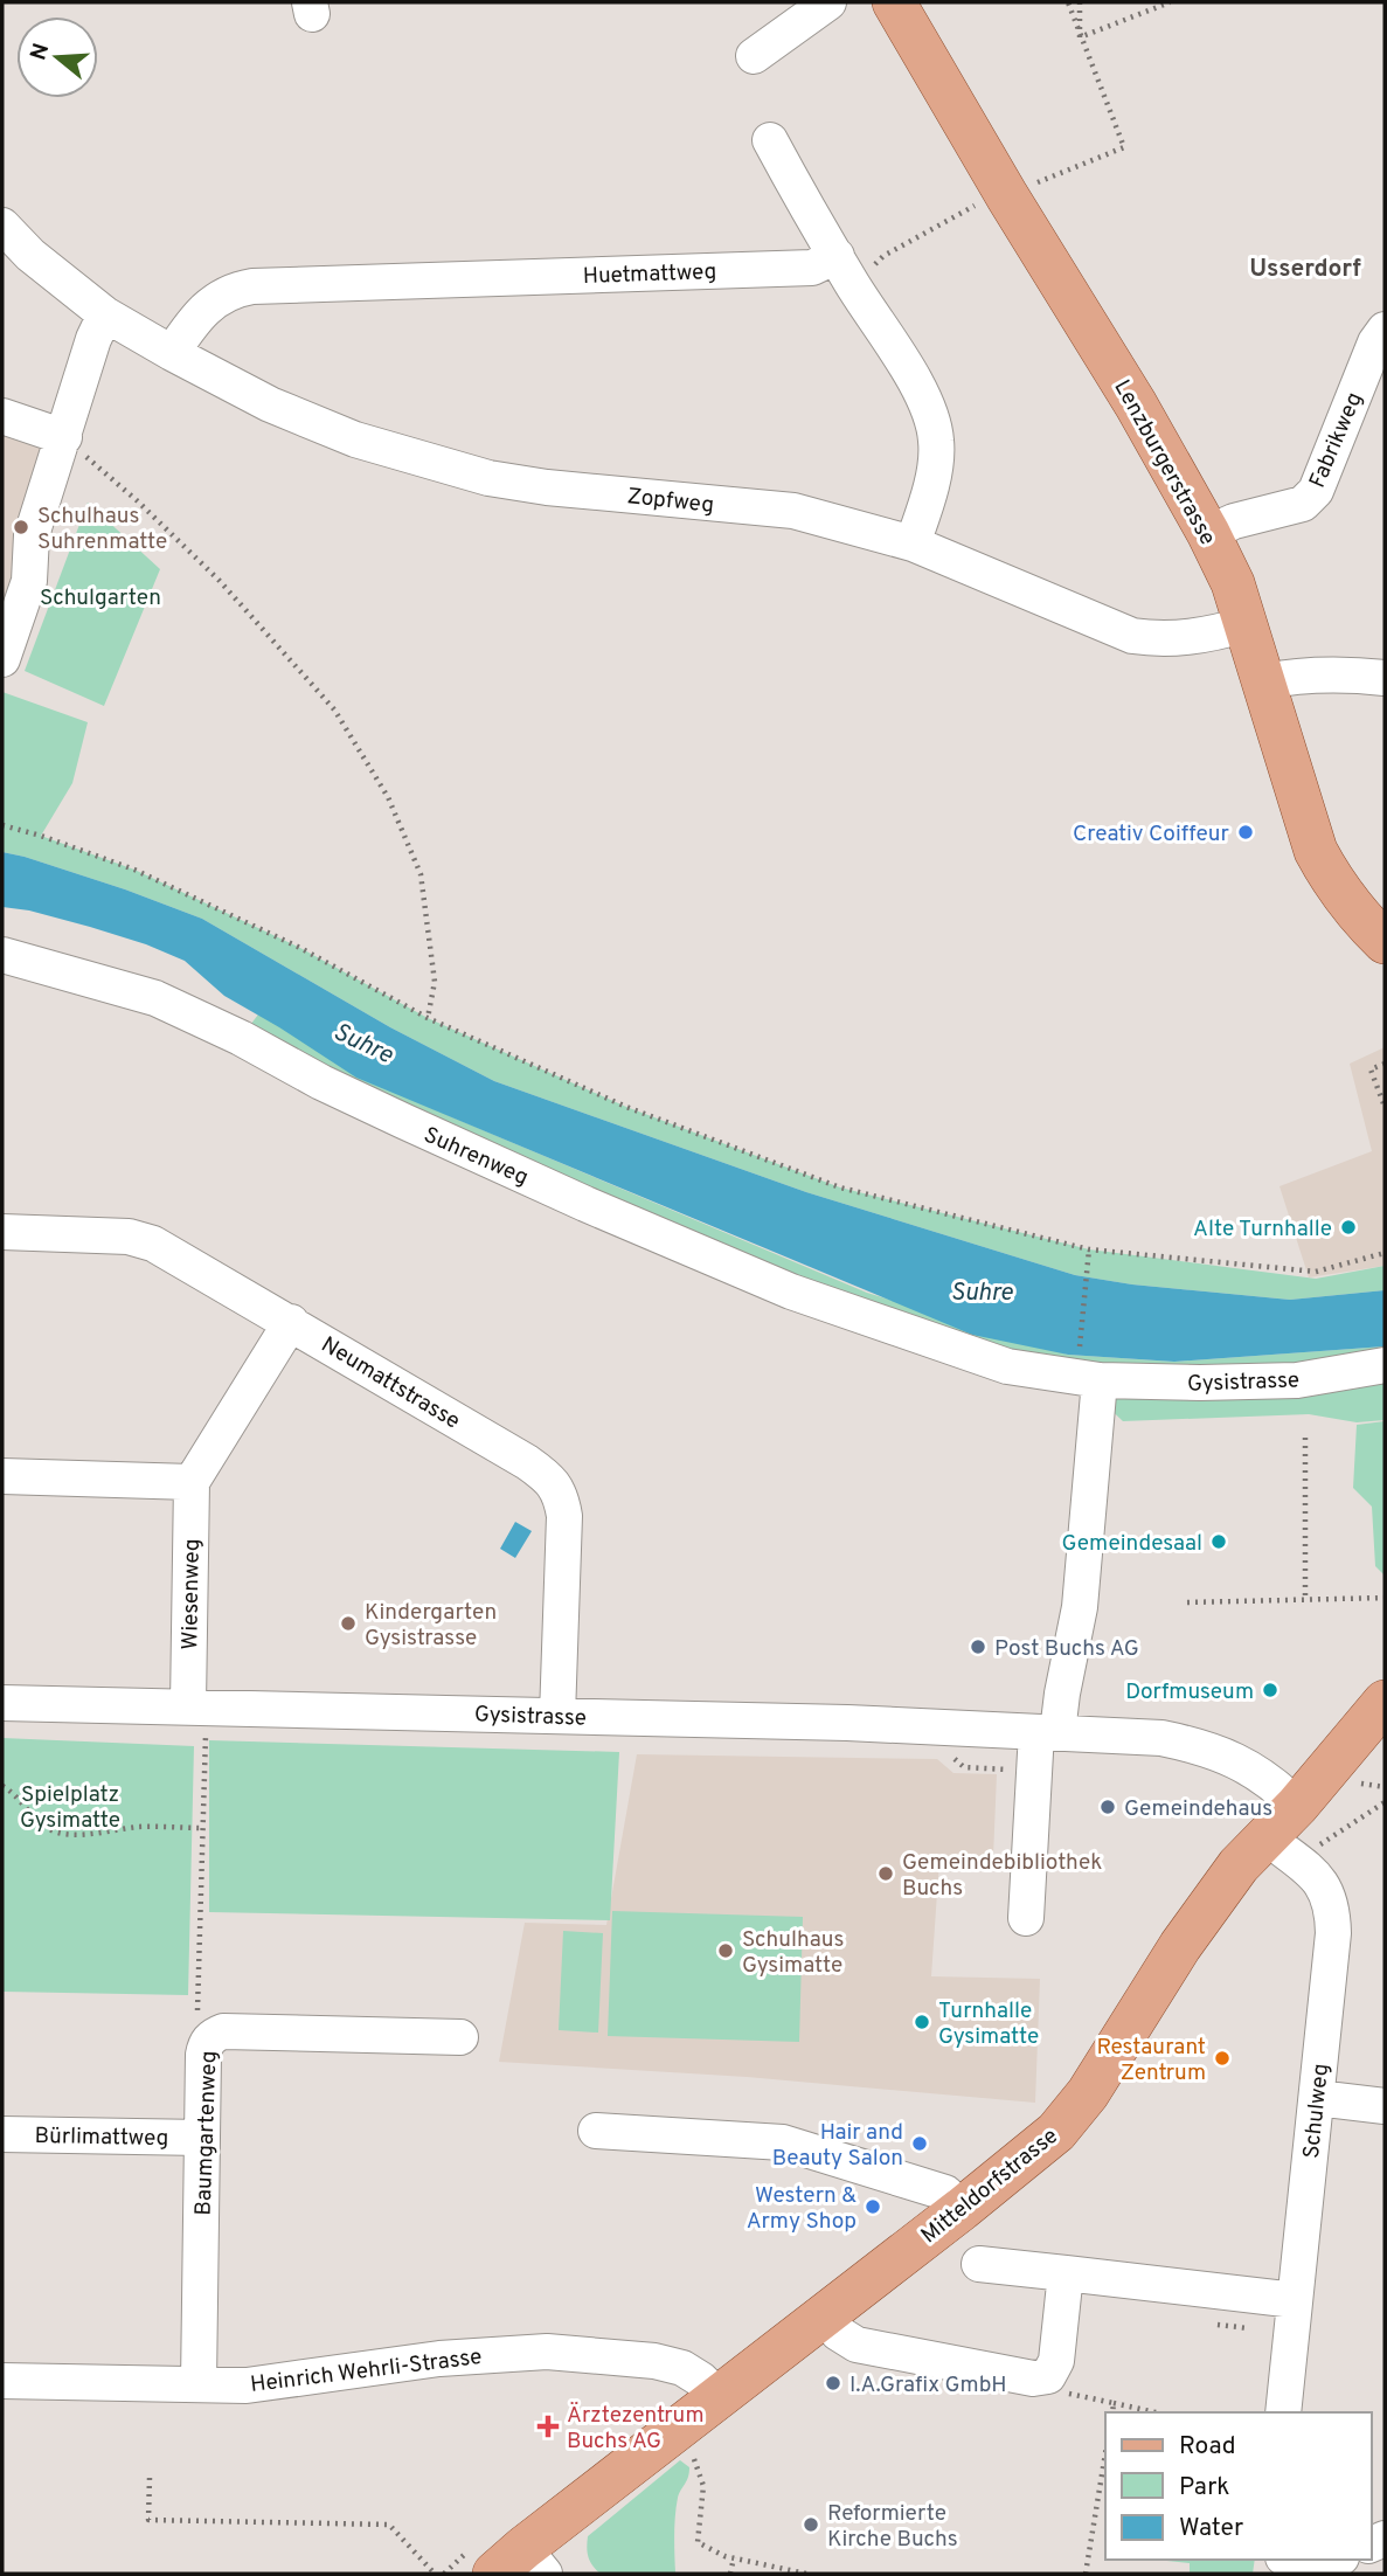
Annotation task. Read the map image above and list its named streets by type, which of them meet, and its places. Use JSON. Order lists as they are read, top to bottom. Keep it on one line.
{"streets":{"main road":["Lenzburgerstrasse","Mitteldorfstrasse"],"street":["Huetmattweg","Fabrikweg","Zopfweg","Suhrenweg","Gysistrasse","Neumattstrasse","Wiesenweg","Schulweg","Baumgartenweg","Bürlimattweg","Heinrich Wehrli-Strasse"]},"crossings":[["Huetmattweg","Zopfweg"],["Fabrikweg","Lenzburgerstrasse"],["Lenzburgerstrasse","Zopfweg"],["Suhrenweg","Gysistrasse"],["Gysistrasse","Neumattstrasse"],["Gysistrasse","Wiesenweg"],["Gysistrasse","Mitteldorfstrasse"],["Schulweg","Mitteldorfstrasse"],["Baumgartenweg","Bürlimattweg"],["Baumgartenweg","Heinrich Wehrli-Strasse"],["Mitteldorfstrasse","Heinrich Wehrli-Strasse"]],"districts":["Usserdorf"],"water":["Suhre"],"parks":["Schulgarten","Spielplatz Gysimatte"],"places":{"other":["Schulhaus Suhrenmatte","Creativ Coiffeur","Alte Turnhalle","Gemeindesaal","Kindergarten Gysistrasse","Post Buchs AG","Dorfmuseum","Gemeindehaus","Gemeindebibliothek Buchs","Schulhaus Gysimatte","Turnhalle Gysimatte","Restaurant Zentrum","Hair and Beauty Salon","Western & Army Shop","I.A.Grafix GmbH","Reformierte Kirche Buchs"],"health":["Ärztezentrum Buchs AG"]},"legend":["Road","Park","Water"],"north":"left"}
